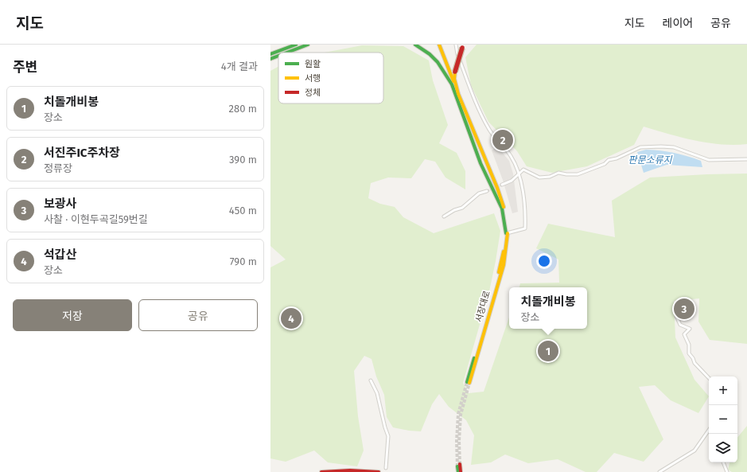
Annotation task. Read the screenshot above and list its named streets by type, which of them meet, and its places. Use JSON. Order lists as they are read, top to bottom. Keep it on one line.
{"streets":{"main road":["서장대로"]},"water":["판문소류지"],"legend":["원활","서행","정체"],"page":{"header":"지도","nav":["지도","레이어","공유"],"heading":["주변","4개 결과"],"list":[{"mark":"1","name":"치돌개비봉","note":"장소","value":"280 m"},{"mark":"2","name":"서진주IC주차장","note":"정류장","value":"390 m"},{"mark":"3","name":"보광사","note":"사찰 · 이현두곡길59번길","value":"450 m"},{"mark":"4","name":"석갑산","note":"장소","value":"790 m"}],"pins":["2","3","4","1"],"popup":["치돌개비봉","장소"],"buttons":["저장","공유"],"map_buttons":["+","−"]}}
